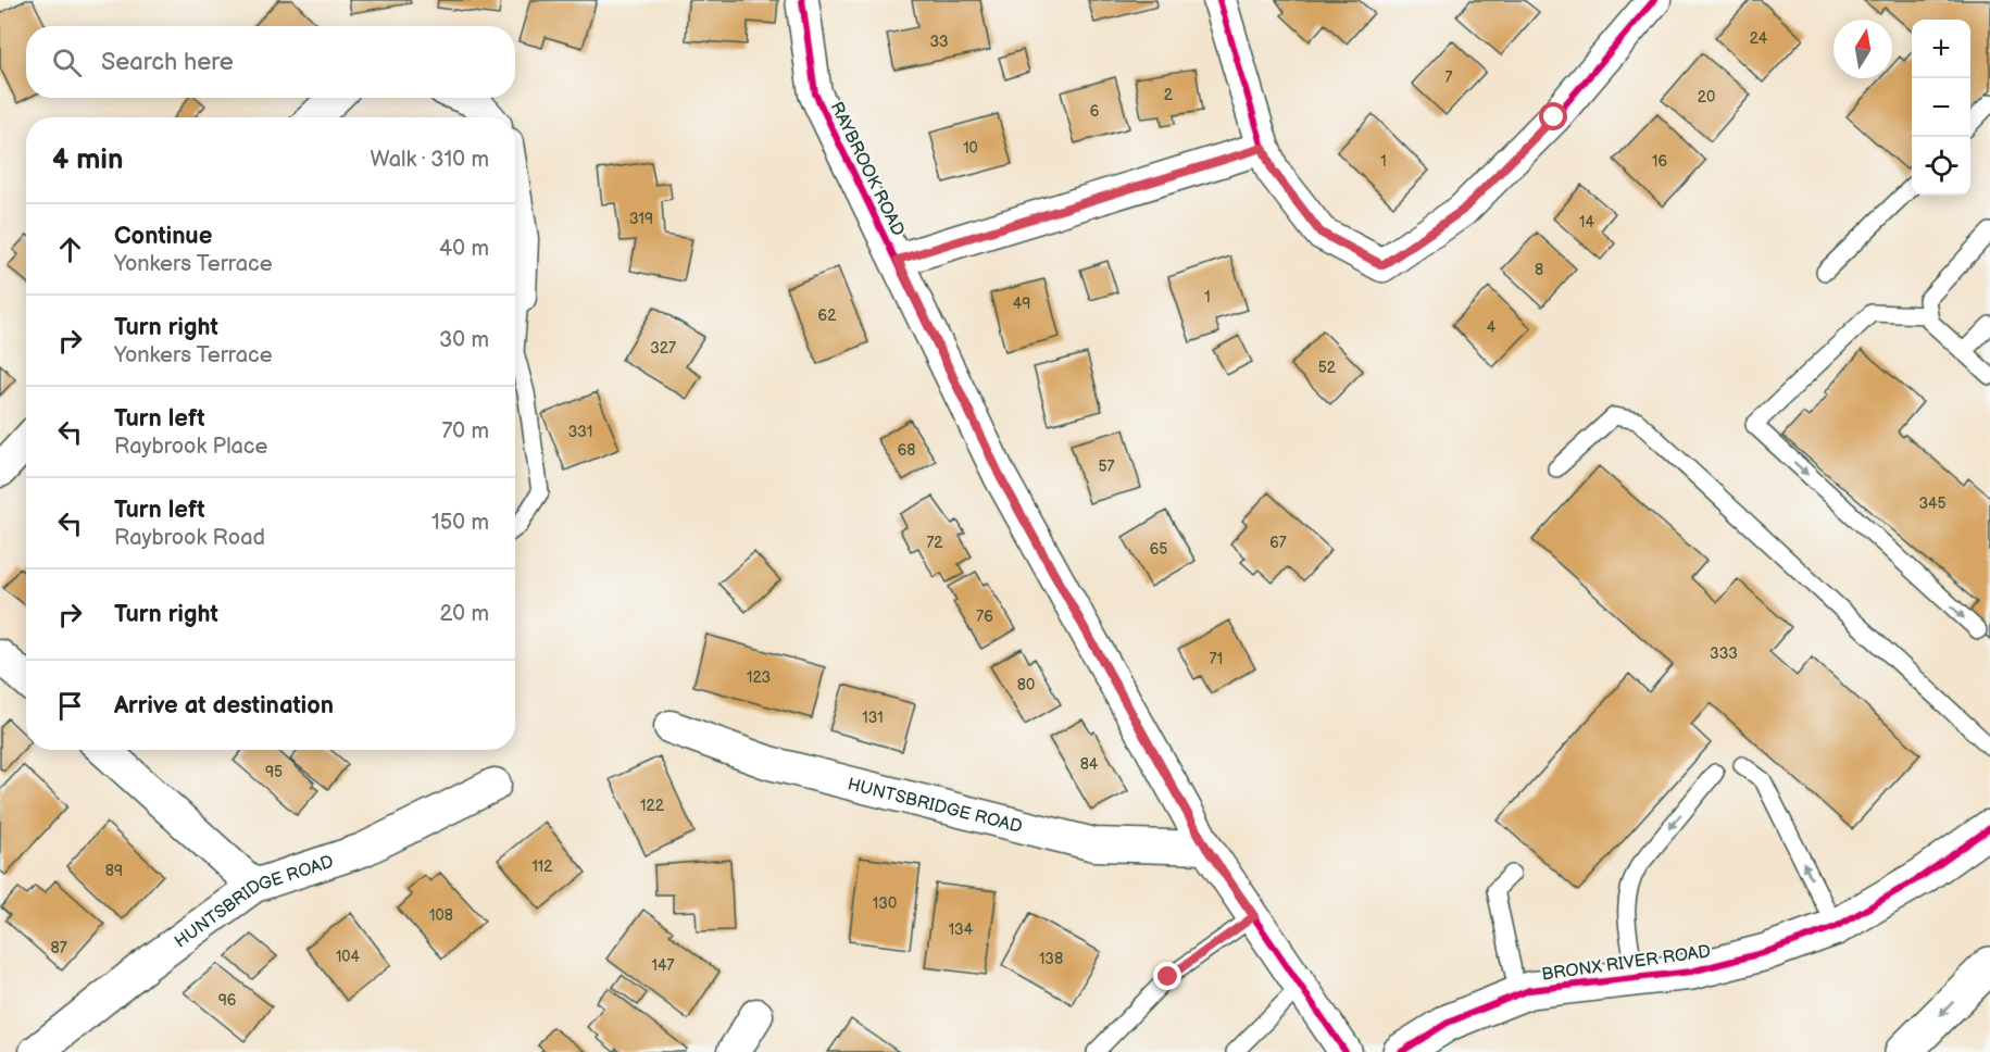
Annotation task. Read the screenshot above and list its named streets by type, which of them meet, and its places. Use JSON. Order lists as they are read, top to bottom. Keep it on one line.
{"streets":{"main road":["BRONX RIVER ROAD"],"street":["RAYBROOK ROAD","HUNTSBRIDGE ROAD"]},"crossings":[["RAYBROOK ROAD","HUNTSBRIDGE ROAD"]],"house_numbers":["24","33","7","2","20","6","10","1","16","319","14","8","1","49","62","4","327","52","331","68","57","345","72","67","65","76","333","71","123","80","131","84","95","122","112","89","130","108","134","87","104","138","147","96"],"north":"top","page":{"map_buttons":["+","−"],"search":"Search here","heading":["4 min","Walk · 310 m"],"list":[["Continue","Yonkers Terrace","40 m"],["Turn right","Yonkers Terrace","30 m"],["Turn left","Raybrook Place","70 m"],["Turn left","Raybrook Road","150 m"],["Turn right","20 m"],"Arrive at destination"]}}
